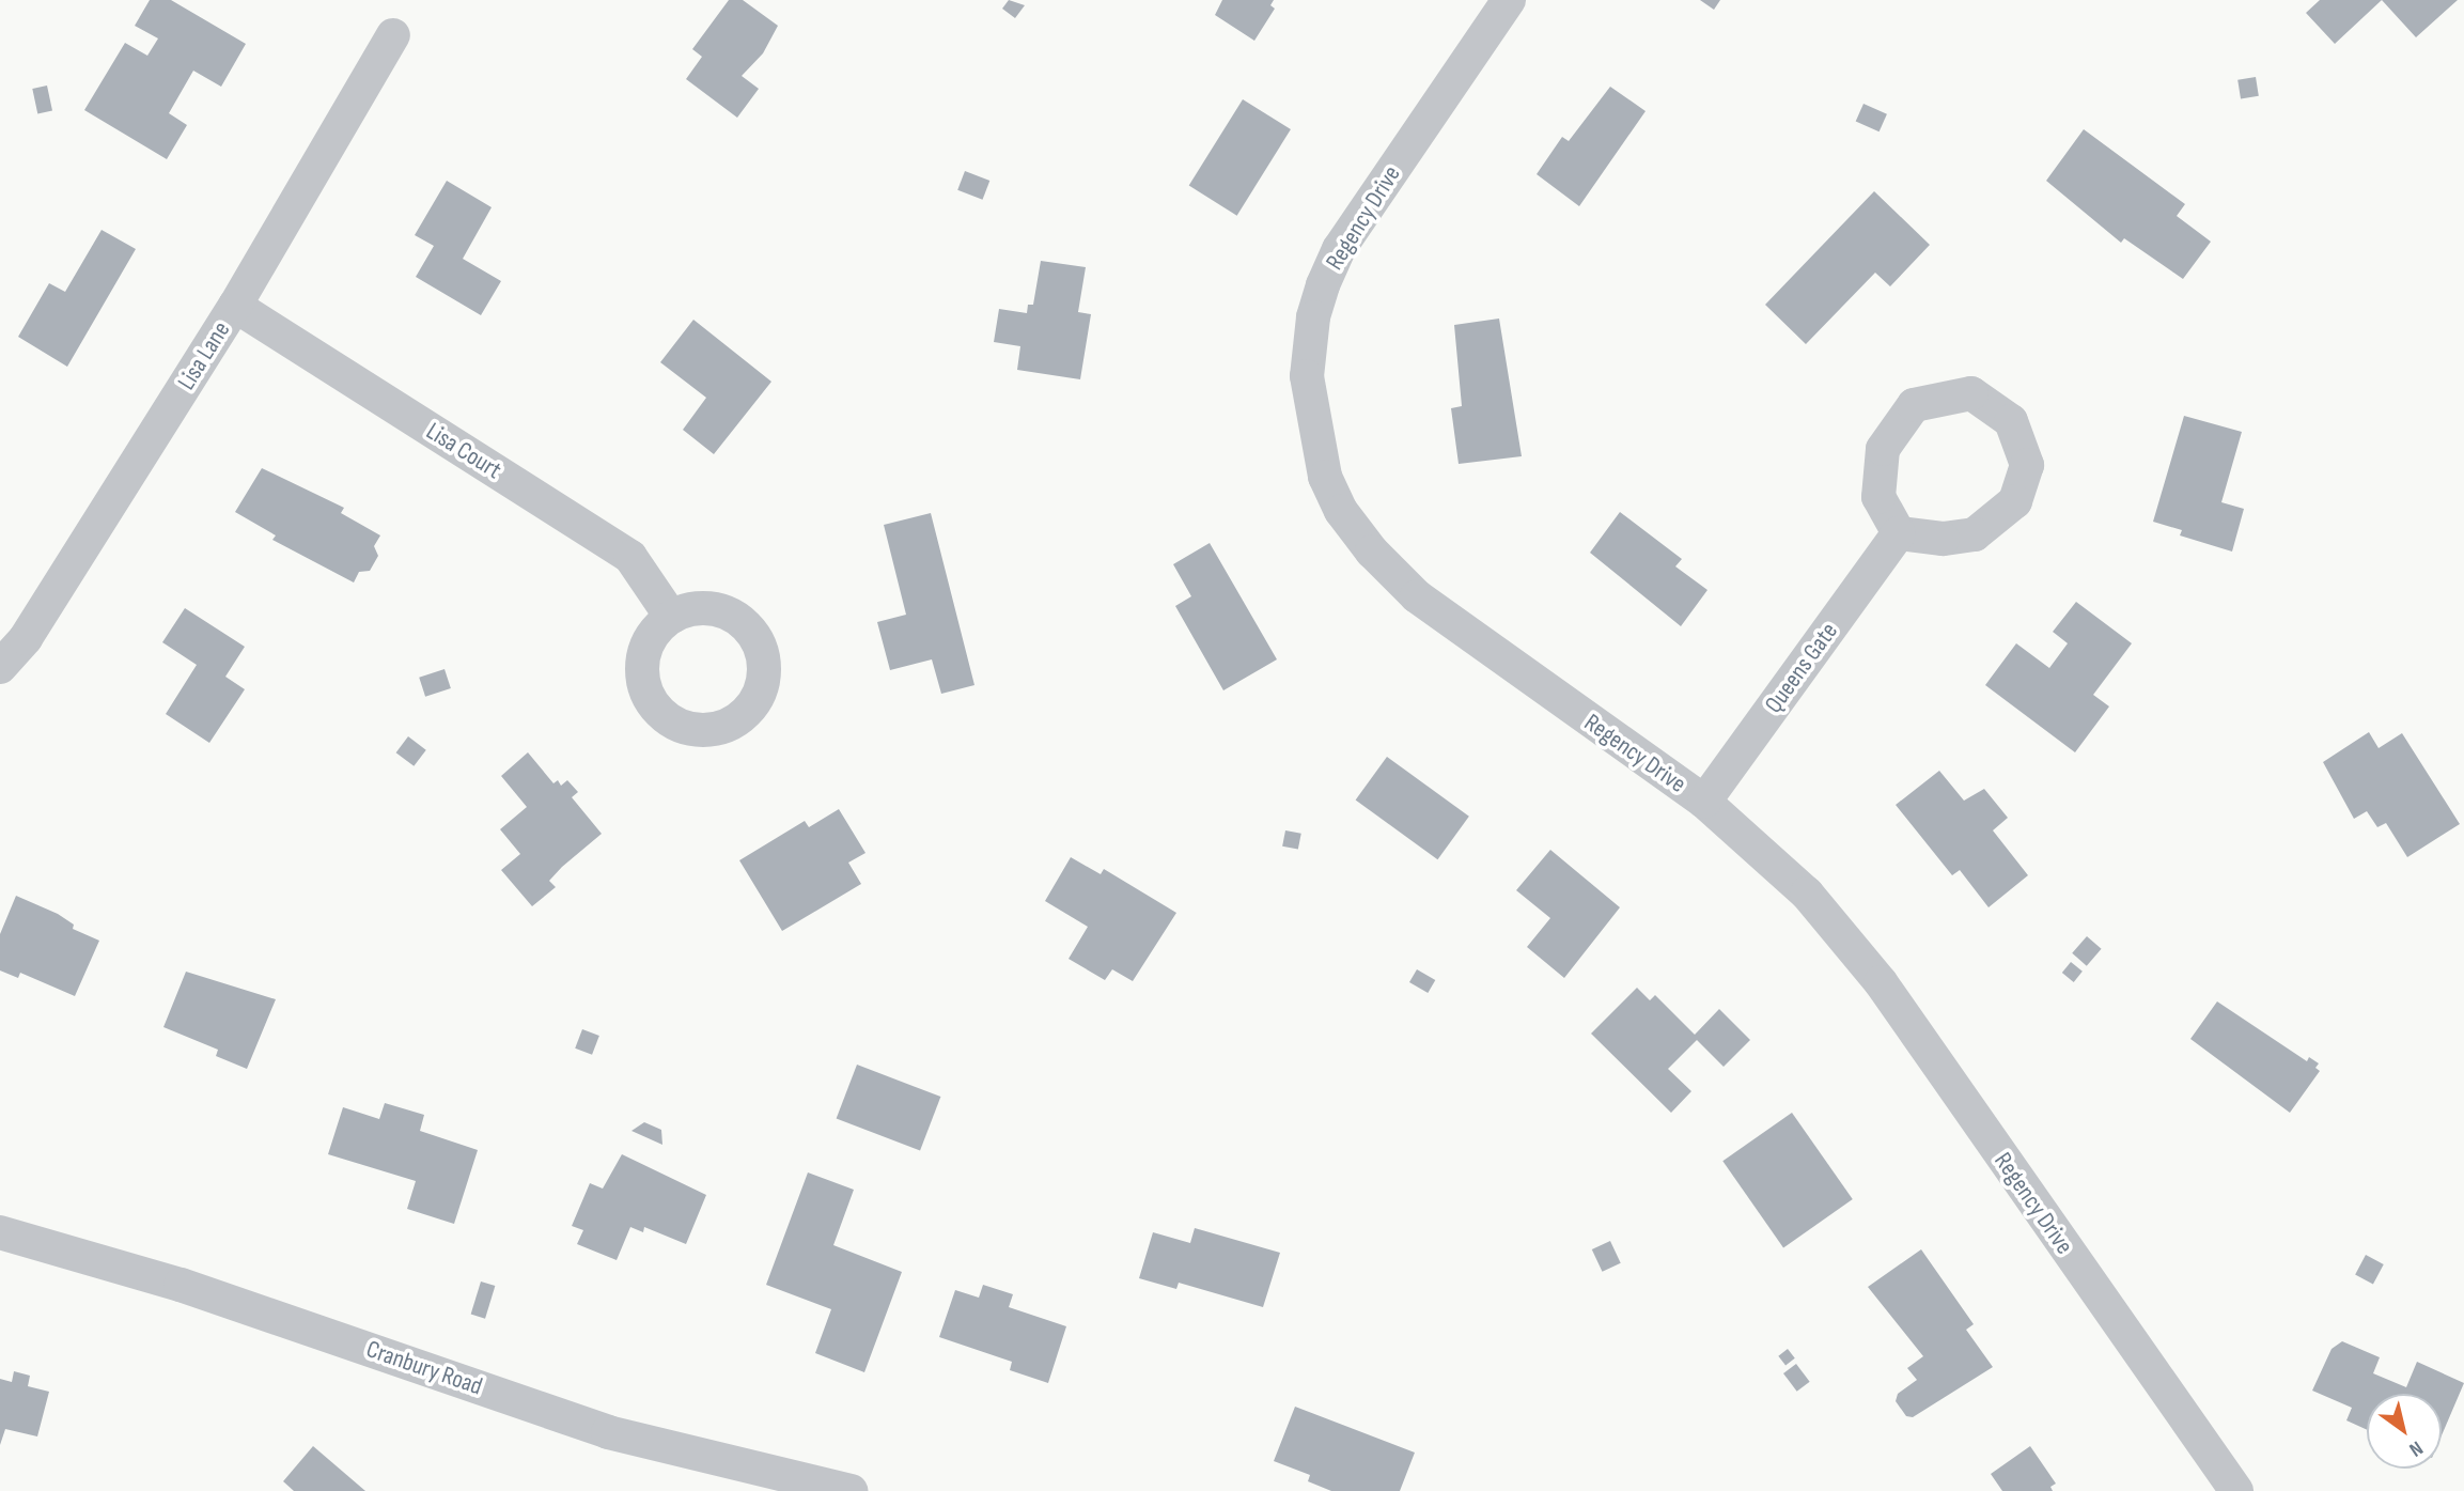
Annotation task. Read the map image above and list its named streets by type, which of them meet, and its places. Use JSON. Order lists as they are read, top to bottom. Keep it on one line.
{"streets":{"street":["Regency Drive","Lisa Lane","Lisa Court","Queens Gate","Cranbury Road"]},"crossings":[["Regency Drive","Queens Gate"],["Lisa Lane","Lisa Court"]],"north":"bottom right"}
